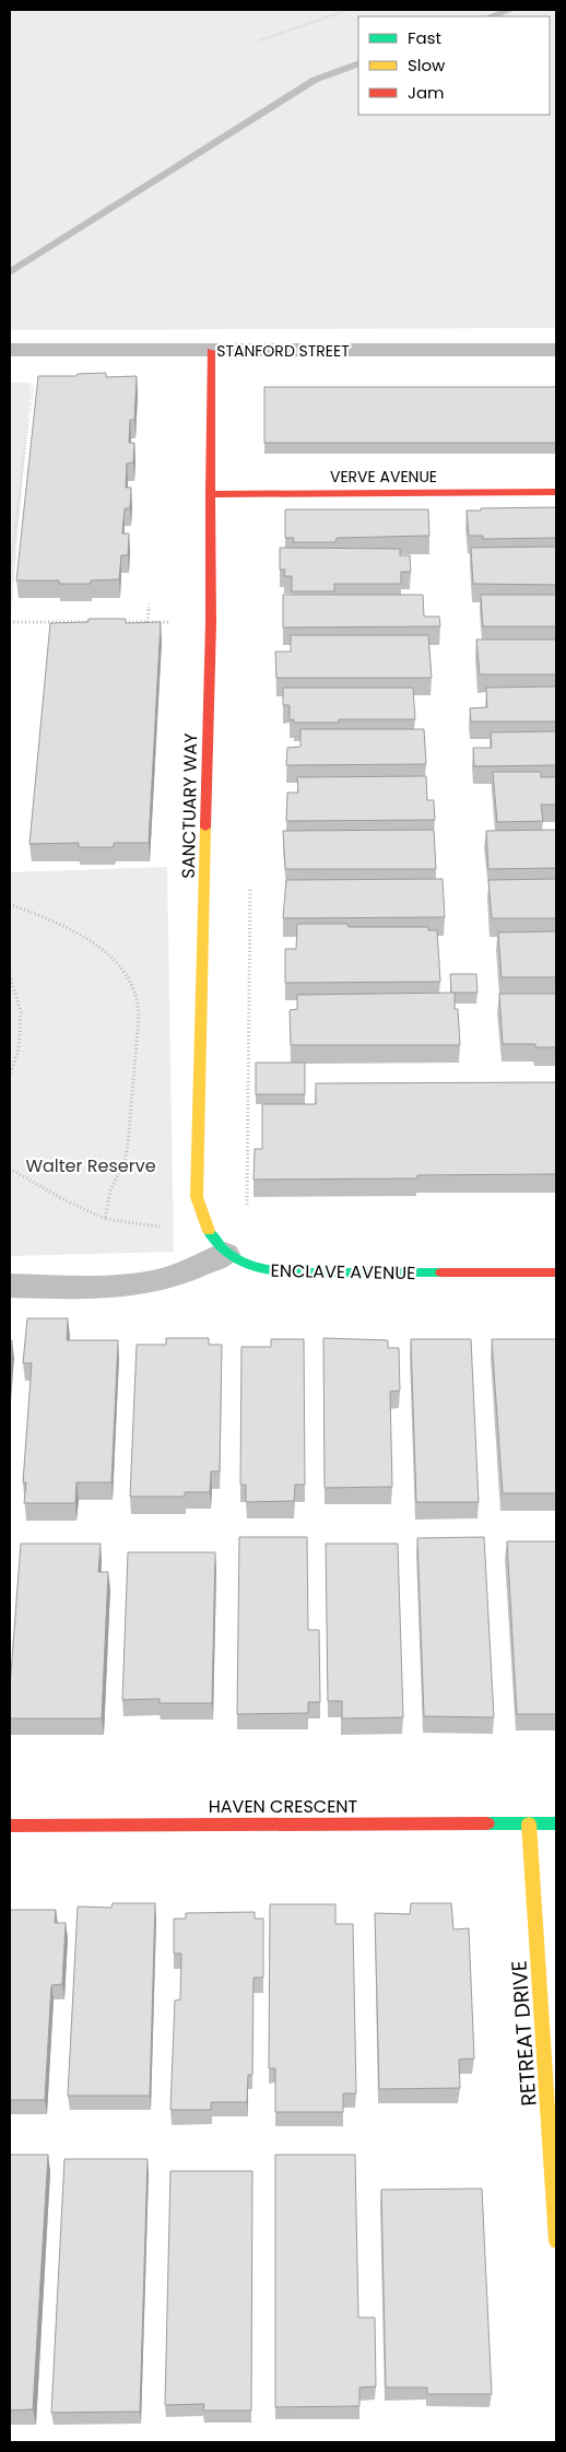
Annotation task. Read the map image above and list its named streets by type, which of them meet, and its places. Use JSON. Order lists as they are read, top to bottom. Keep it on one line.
{"streets":{"street":["STANFORD STREET","VERVE AVENUE","SANCTUARY WAY","ENCLAVE AVENUE","HAVEN CRESCENT","RETREAT DRIVE"]},"crossings":[["STANFORD STREET","SANCTUARY WAY"],["VERVE AVENUE","SANCTUARY WAY"],["SANCTUARY WAY","ENCLAVE AVENUE"],["HAVEN CRESCENT","RETREAT DRIVE"]],"parks":["Walter Reserve"],"legend":["Fast","Slow","Jam"]}
